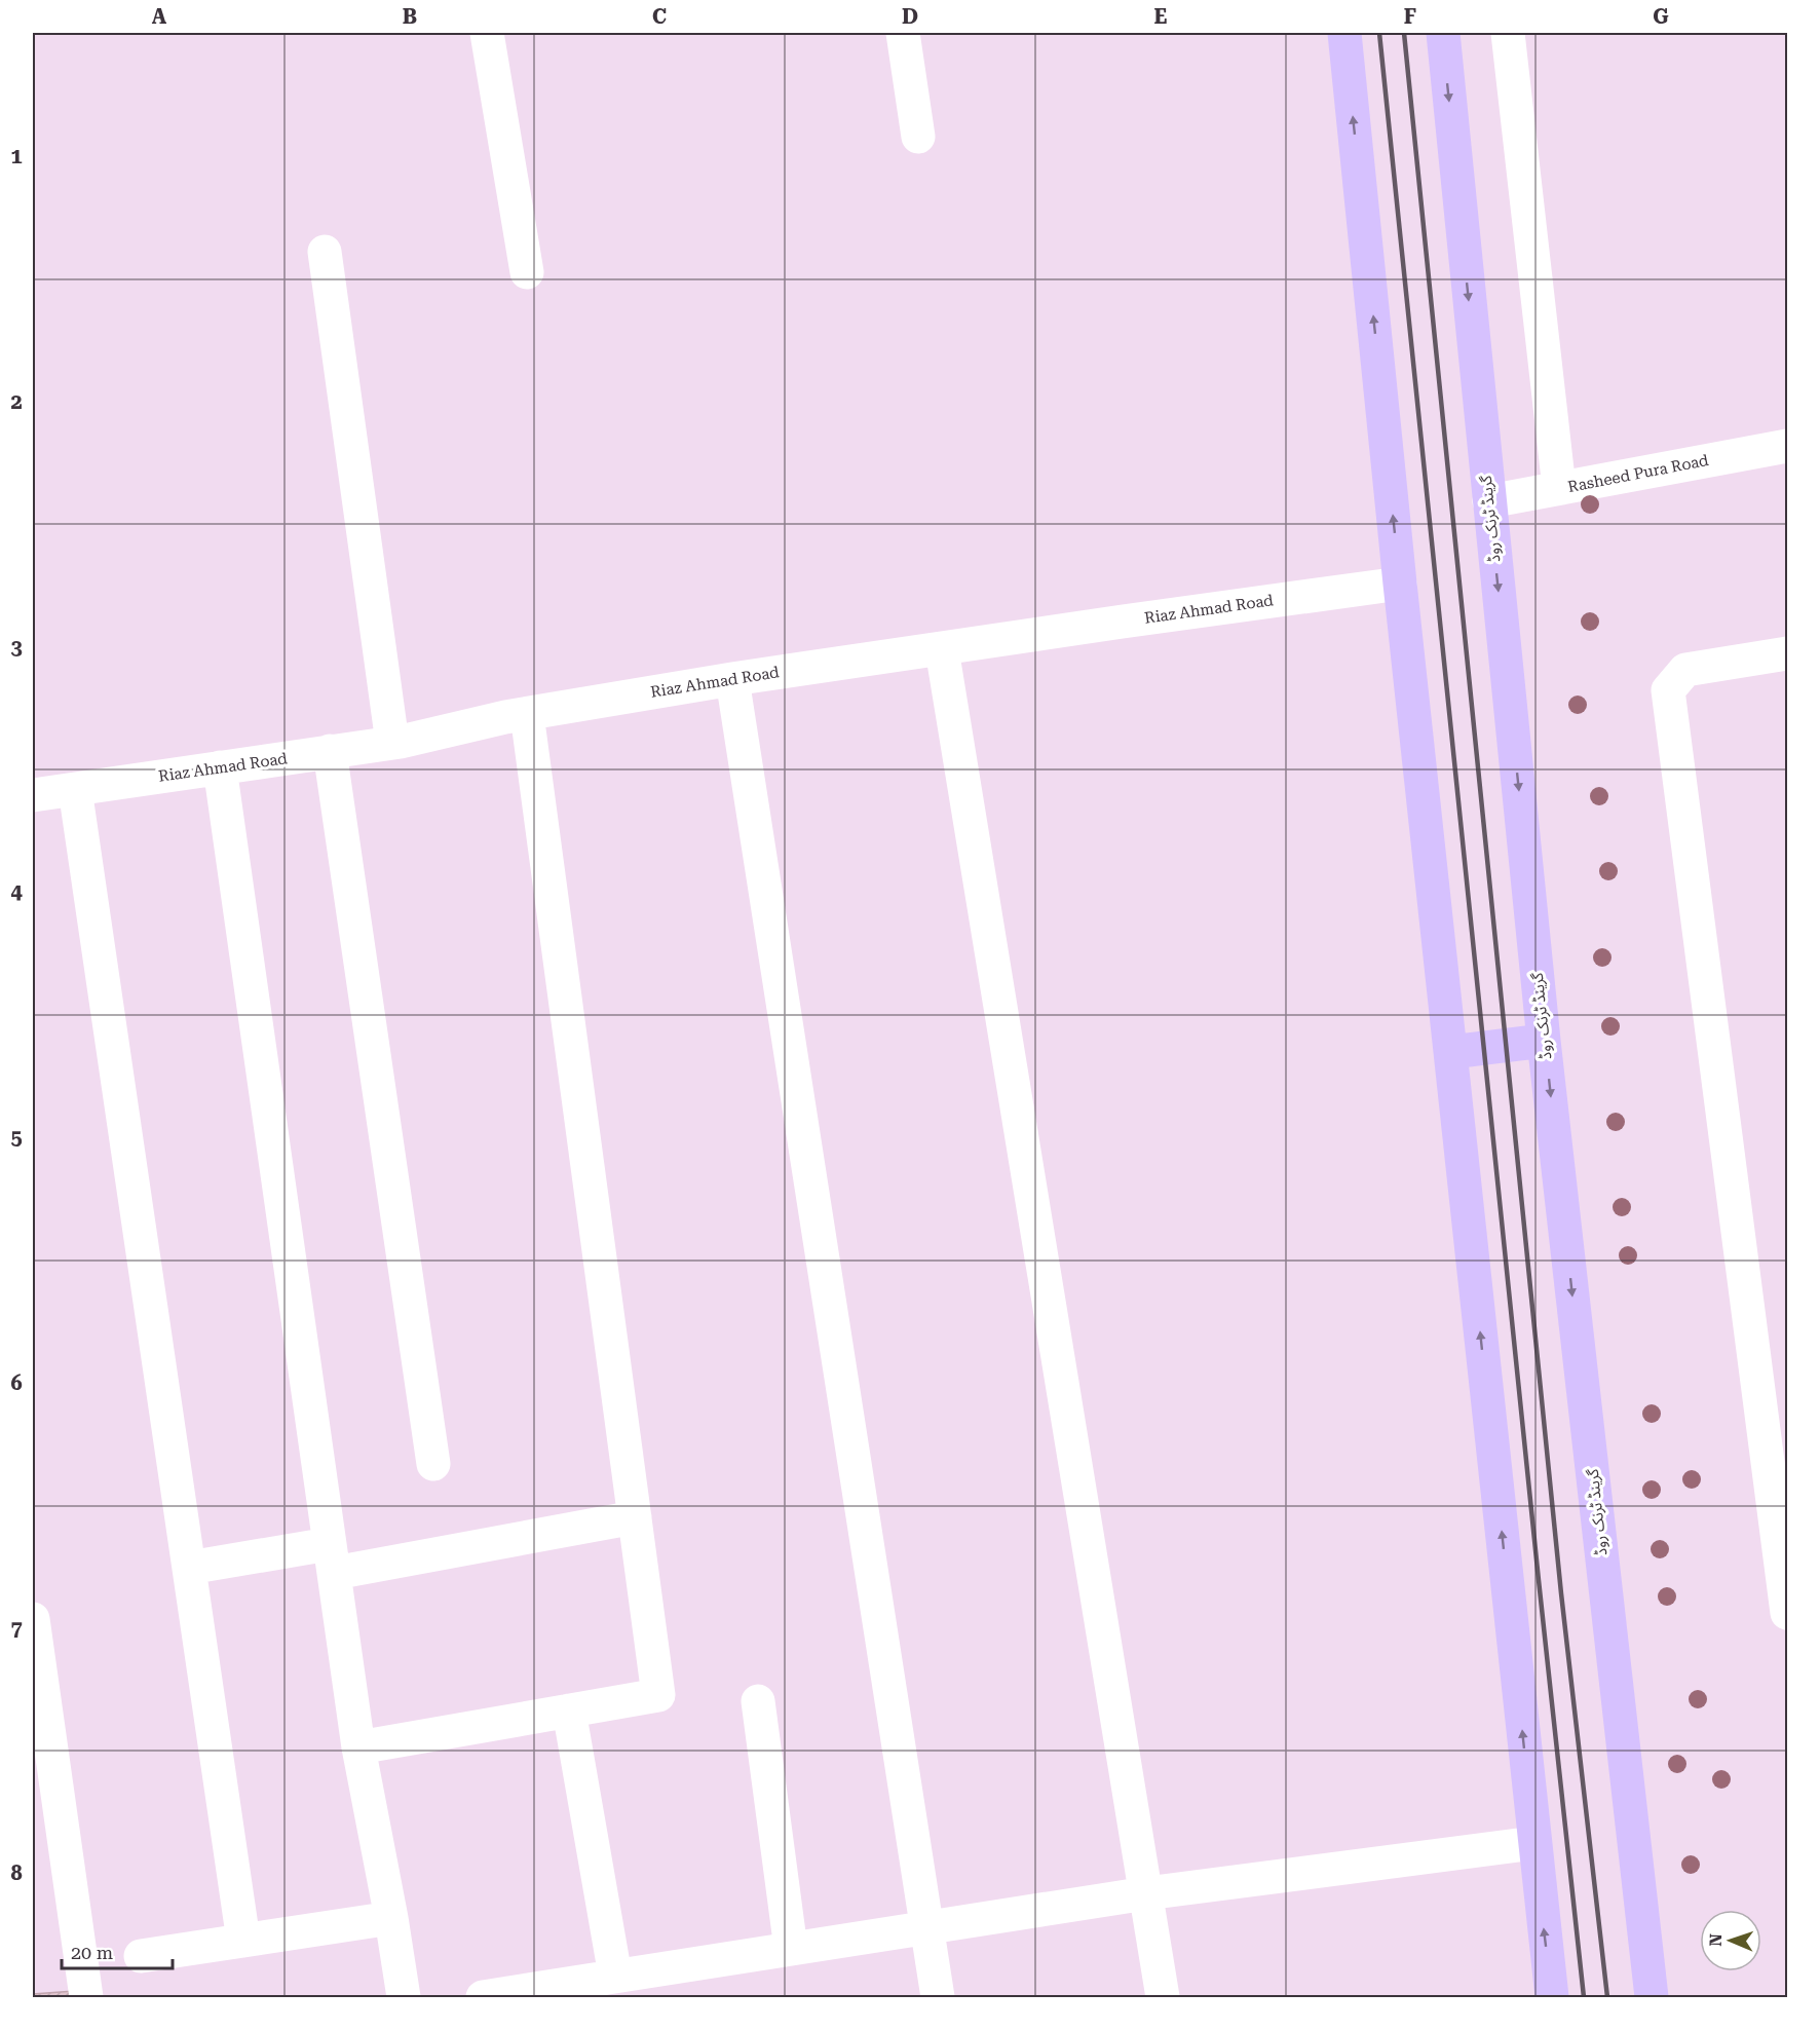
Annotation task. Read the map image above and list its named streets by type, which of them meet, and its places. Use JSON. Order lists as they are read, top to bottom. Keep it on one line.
{"streets":{"main road":["گرینڈ ٹرنک روڈ"],"street":["Rasheed Pura Road","Riaz Ahmad Road"]},"crossings":[["Rasheed Pura Road","گرینڈ ٹرنک روڈ"]],"scale_bar":"20 m","north":"left","grid":{"columns":["A","B","C","D","E","F","G"],"rows":["1","2","3","4","5","6","7","8"]}}
